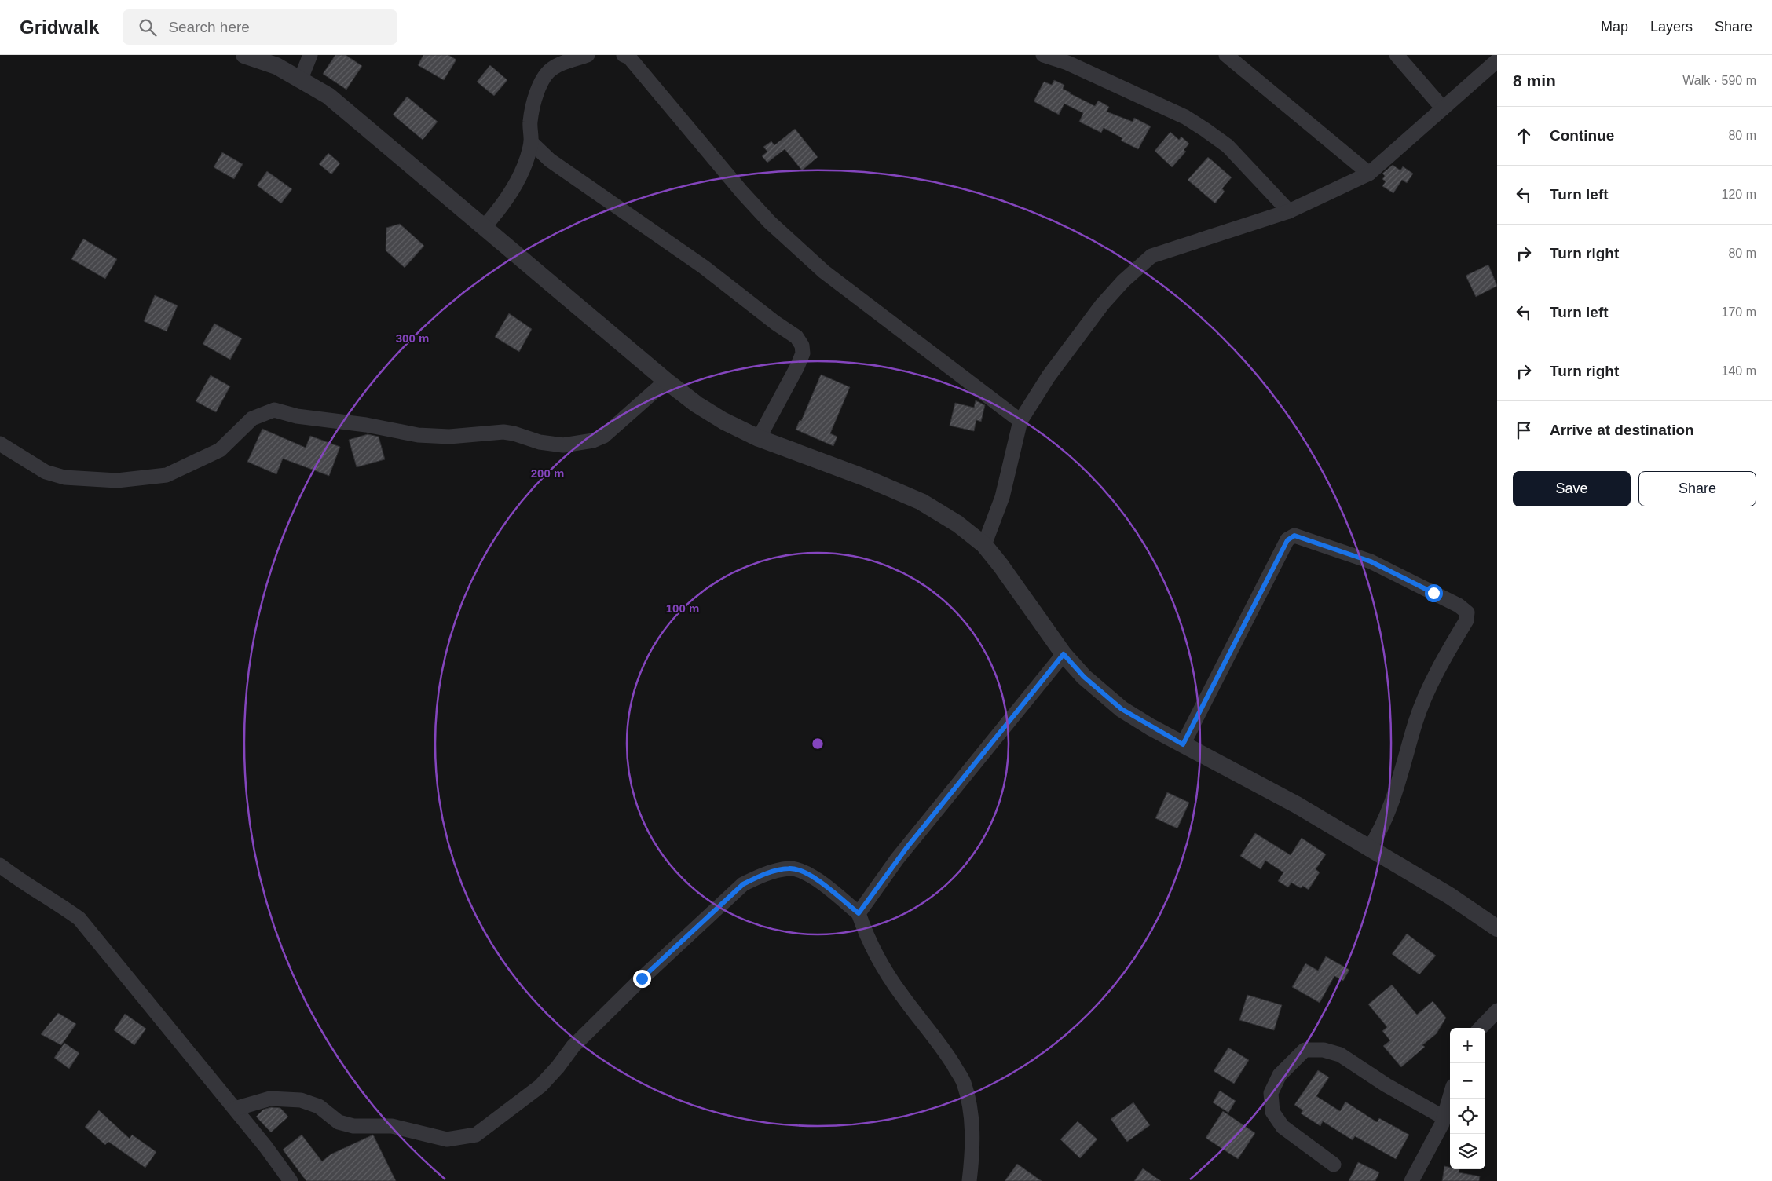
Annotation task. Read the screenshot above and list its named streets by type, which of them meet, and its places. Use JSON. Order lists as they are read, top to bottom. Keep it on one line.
{"page":{"header":"Gridwalk","search":"Search here","nav":["Map","Layers","Share"],"heading":["8 min","Walk · 590 m"],"list":[["Continue","80 m"],["Turn left","120 m"],["Turn right","80 m"],["Turn left","170 m"],["Turn right","140 m"],"Arrive at destination"],"buttons":["Save","Share"],"map_buttons":["+","−"]},"rings":["300 m","200 m","100 m"]}
